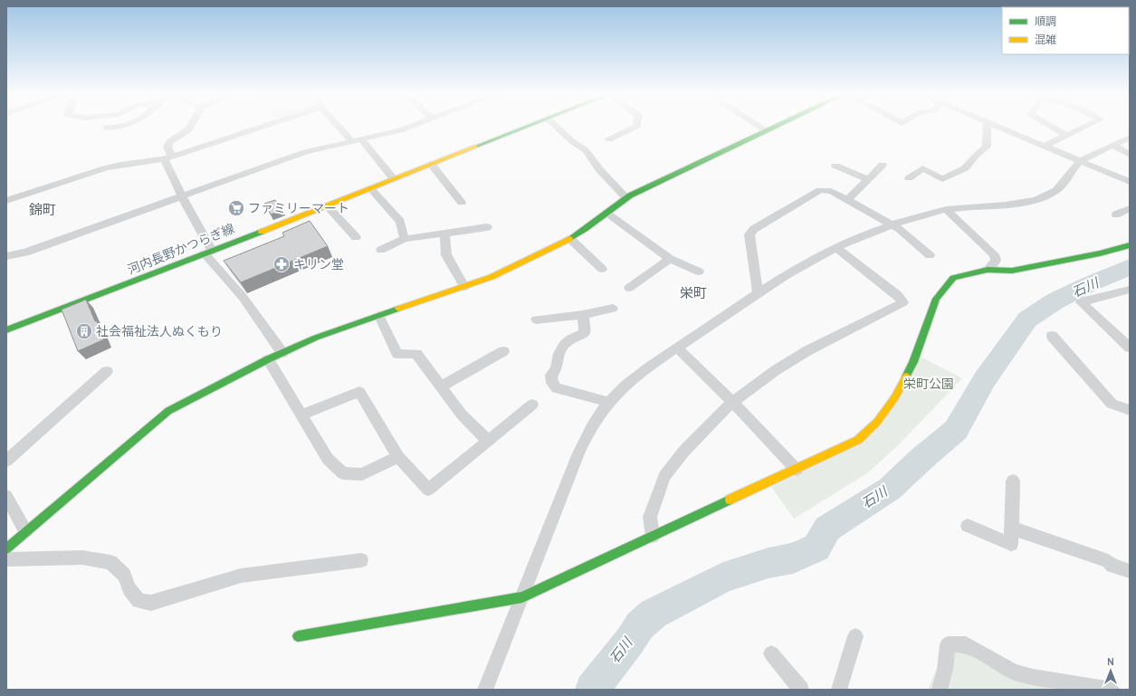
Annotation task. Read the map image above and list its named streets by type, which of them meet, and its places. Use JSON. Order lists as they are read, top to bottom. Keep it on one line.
{"streets":{"street":["河内長野かつらぎ線"]},"districts":["錦町","栄町"],"water":["石川"],"parks":["栄町公園"],"places":{"supermarket":["ファミリーマート"],"pharmacy":["キリン堂"],"building":["社会福祉法人ぬくもり"]},"legend":["順調","混雑"],"north":"top"}
